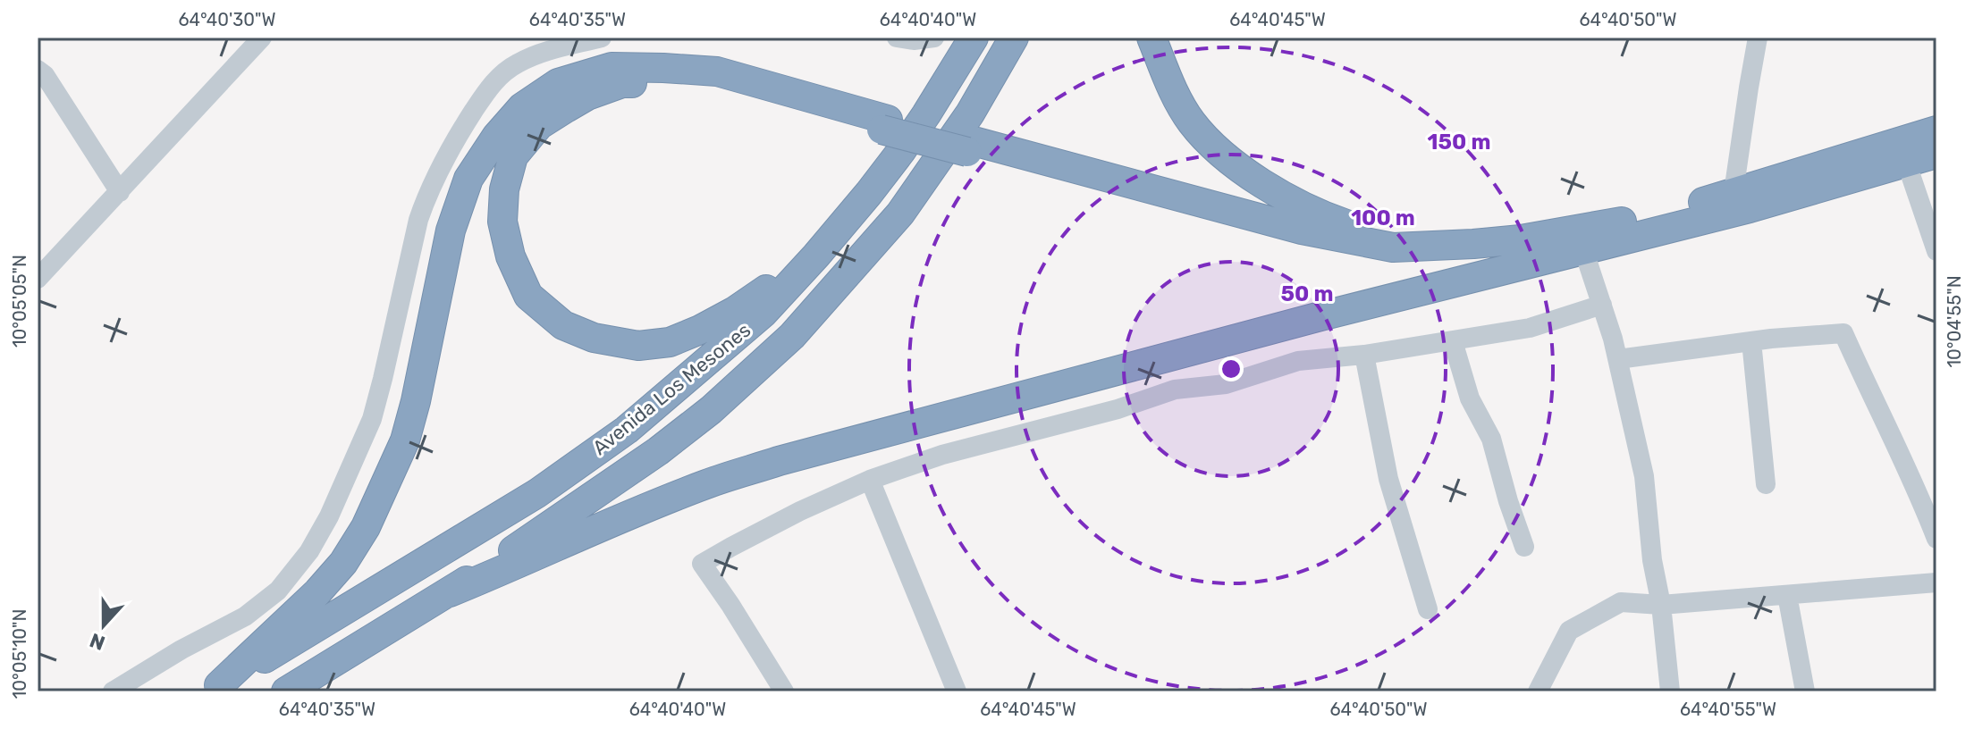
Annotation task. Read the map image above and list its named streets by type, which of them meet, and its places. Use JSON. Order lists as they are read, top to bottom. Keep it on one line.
{"streets":{"highway":["Avenida Los Mesones"]},"north":"bottom","coordinates":["64°40'30\"W","64°40'35\"W","64°40'40\"W","64°40'45\"W","64°40'50\"W","10°05'05\"N","10°04'55\"N","10°05'10\"N","64°40'55\"W"],"rings":["150 m","100 m","50 m"]}
